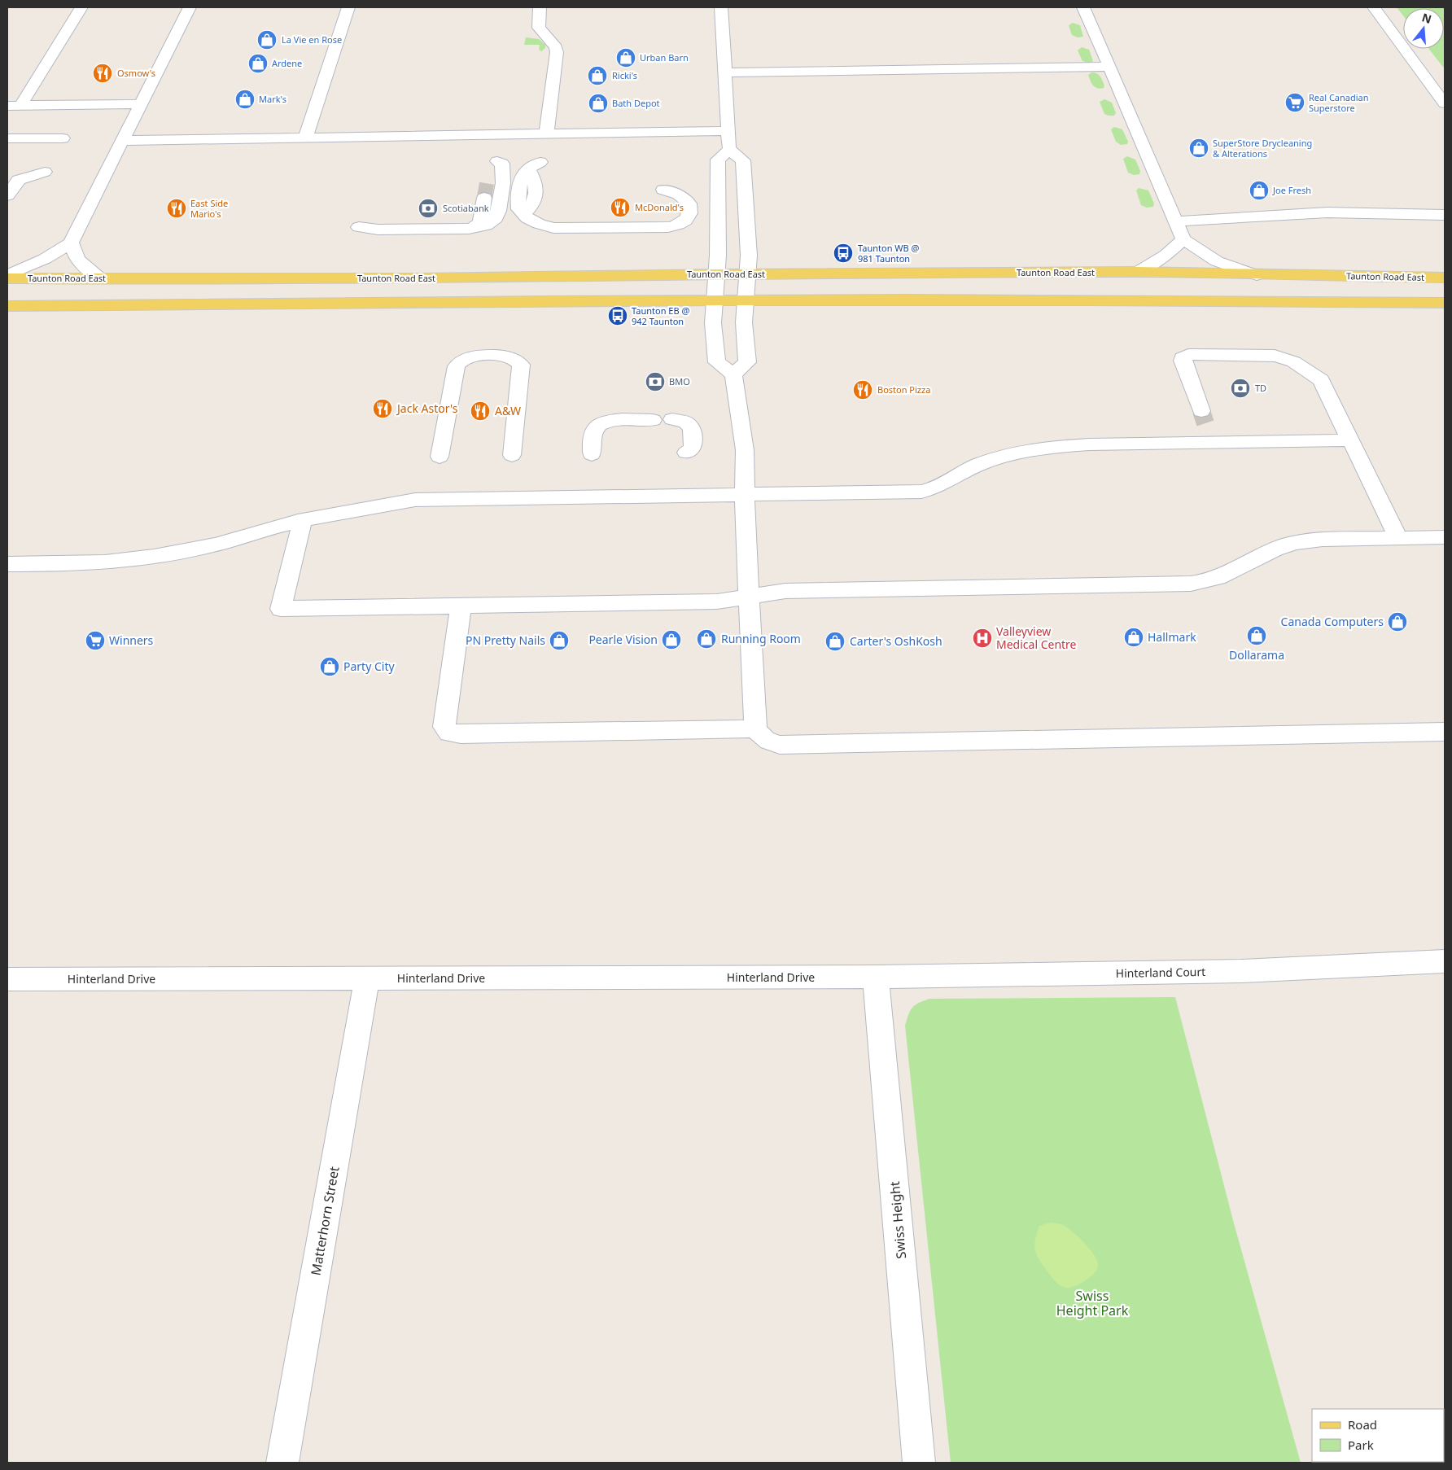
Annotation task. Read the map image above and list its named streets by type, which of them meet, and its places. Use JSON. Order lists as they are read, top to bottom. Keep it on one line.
{"streets":{"main road":["Taunton Road East"],"street":["Hinterland Court","Hinterland Drive","Swiss Height","Matterhorn Street"]},"crossings":[["Hinterland Court","Hinterland Drive"],["Hinterland Court","Swiss Height"],["Hinterland Drive","Swiss Height"],["Hinterland Drive","Matterhorn Street"]],"parks":["Swiss Height Park"],"places":{"shop":["La Vie en Rose","Urban Barn","Ardene","Ricki's","Mark's","Bath Depot","SuperStore Drycleaning & Alterations","Joe Fresh","Canada Computers","Dollarama","Hallmark","Running Room","Pearle Vision","PN Pretty Nails","Carter's OshKosh","Party City"],"restaurant":["Osmow's","McDonald's","East Side Mario's","Boston Pizza","Jack Astor's","A&W"],"supermarket":["Real Canadian Superstore","Winners"],"bank":["Scotiabank","BMO","TD"],"bus stop":["Taunton WB @ 981 Taunton","Taunton EB @ 942 Taunton"],"hospital":["Valleyview Medical Centre"]},"legend":["Road","Park"],"north":"top"}
